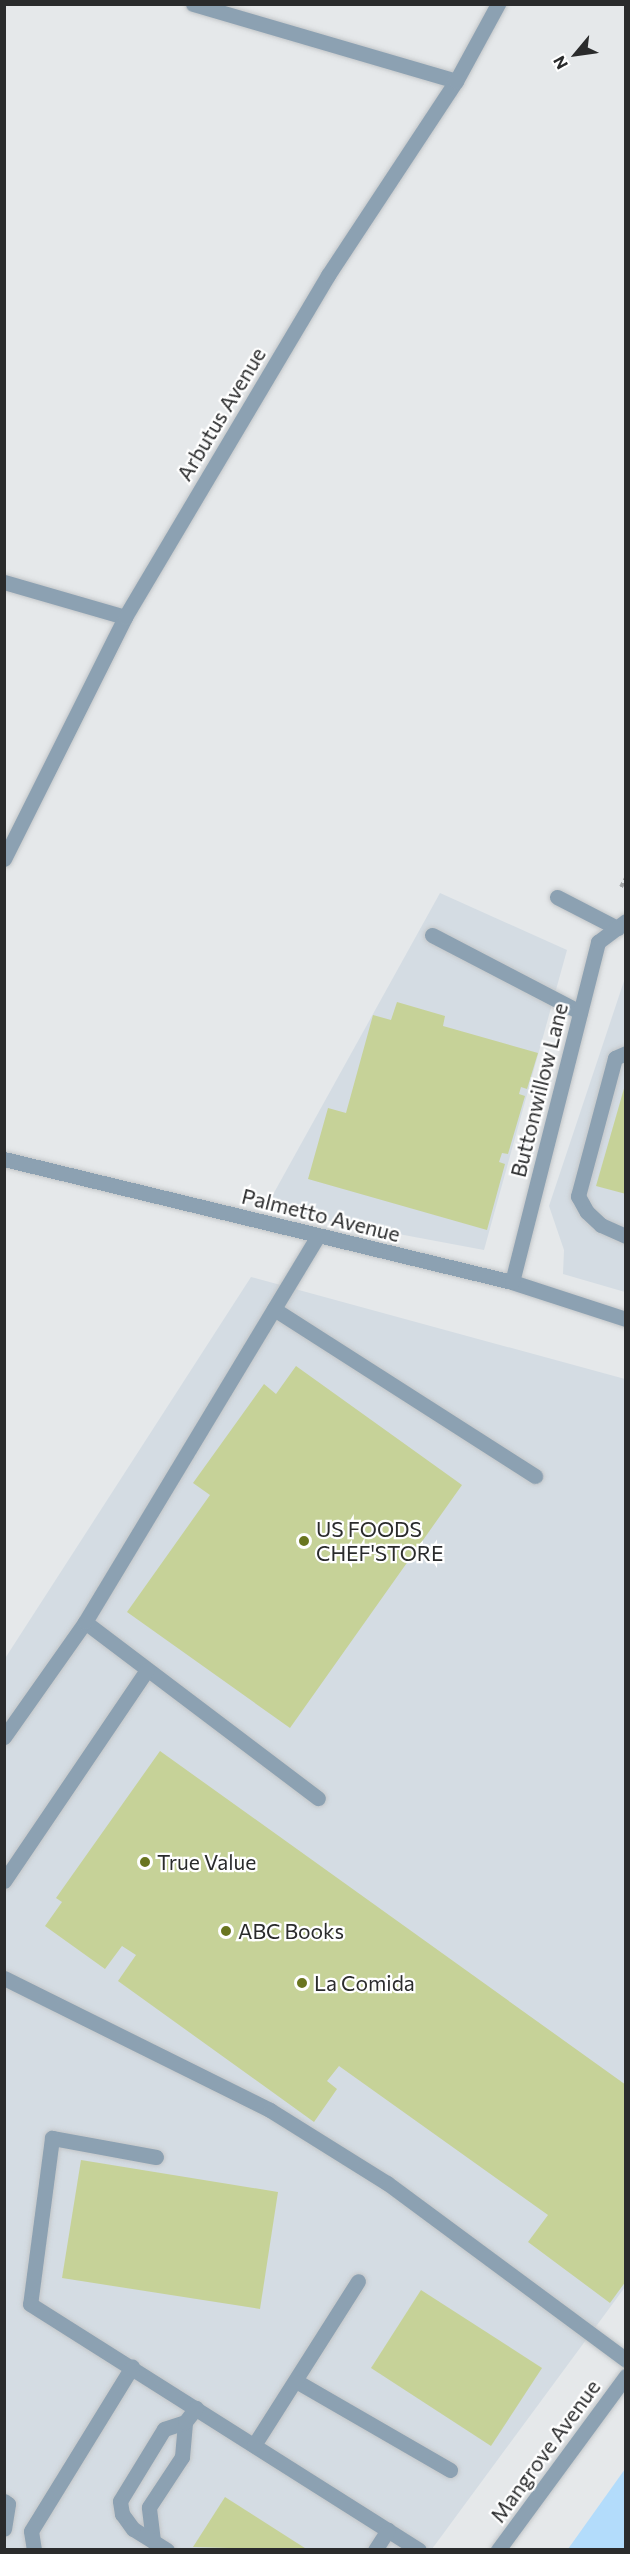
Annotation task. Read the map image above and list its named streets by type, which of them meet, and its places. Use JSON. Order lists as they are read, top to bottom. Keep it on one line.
{"streets":{"street":["Arbutus Avenue","Buttonwillow Lane","Palmetto Avenue","Mangrove Avenue"]},"crossings":[["Buttonwillow Lane","Palmetto Avenue"]],"places":["US FOODS CHEF'STORE","True Value","ABC Books","La Comida"],"north":"bottom left"}
